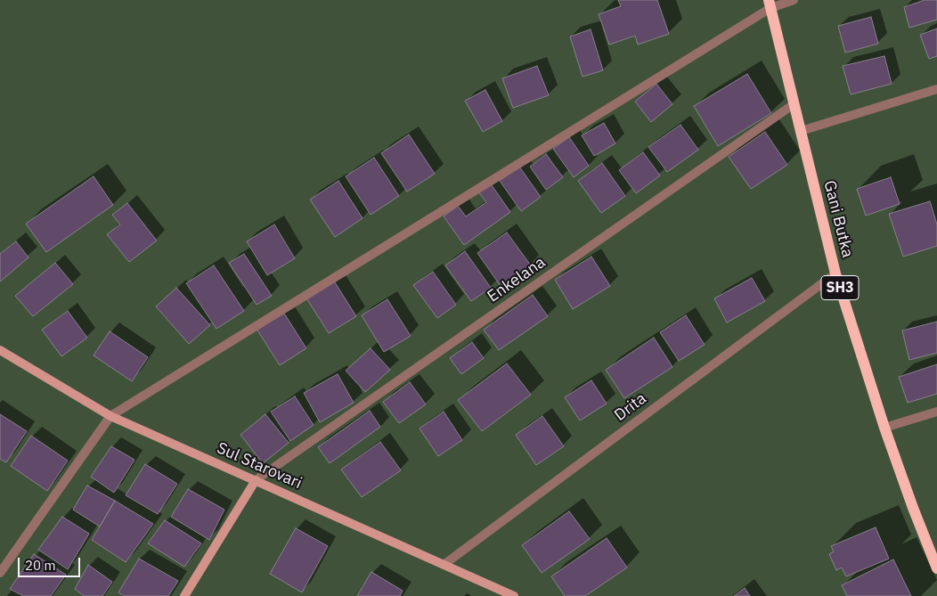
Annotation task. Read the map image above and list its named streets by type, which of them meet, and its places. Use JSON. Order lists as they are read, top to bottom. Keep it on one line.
{"streets":{"main road":["Gani Butka","SH3","Sul Starovari"],"street":["Enkelana","Drita"]},"crossings":[["Gani Butka","Enkelana"],["Gani Butka","Drita"],["Enkelana","Sul Starovari"],["Drita","Sul Starovari"]],"scale_bar":"20 m"}
